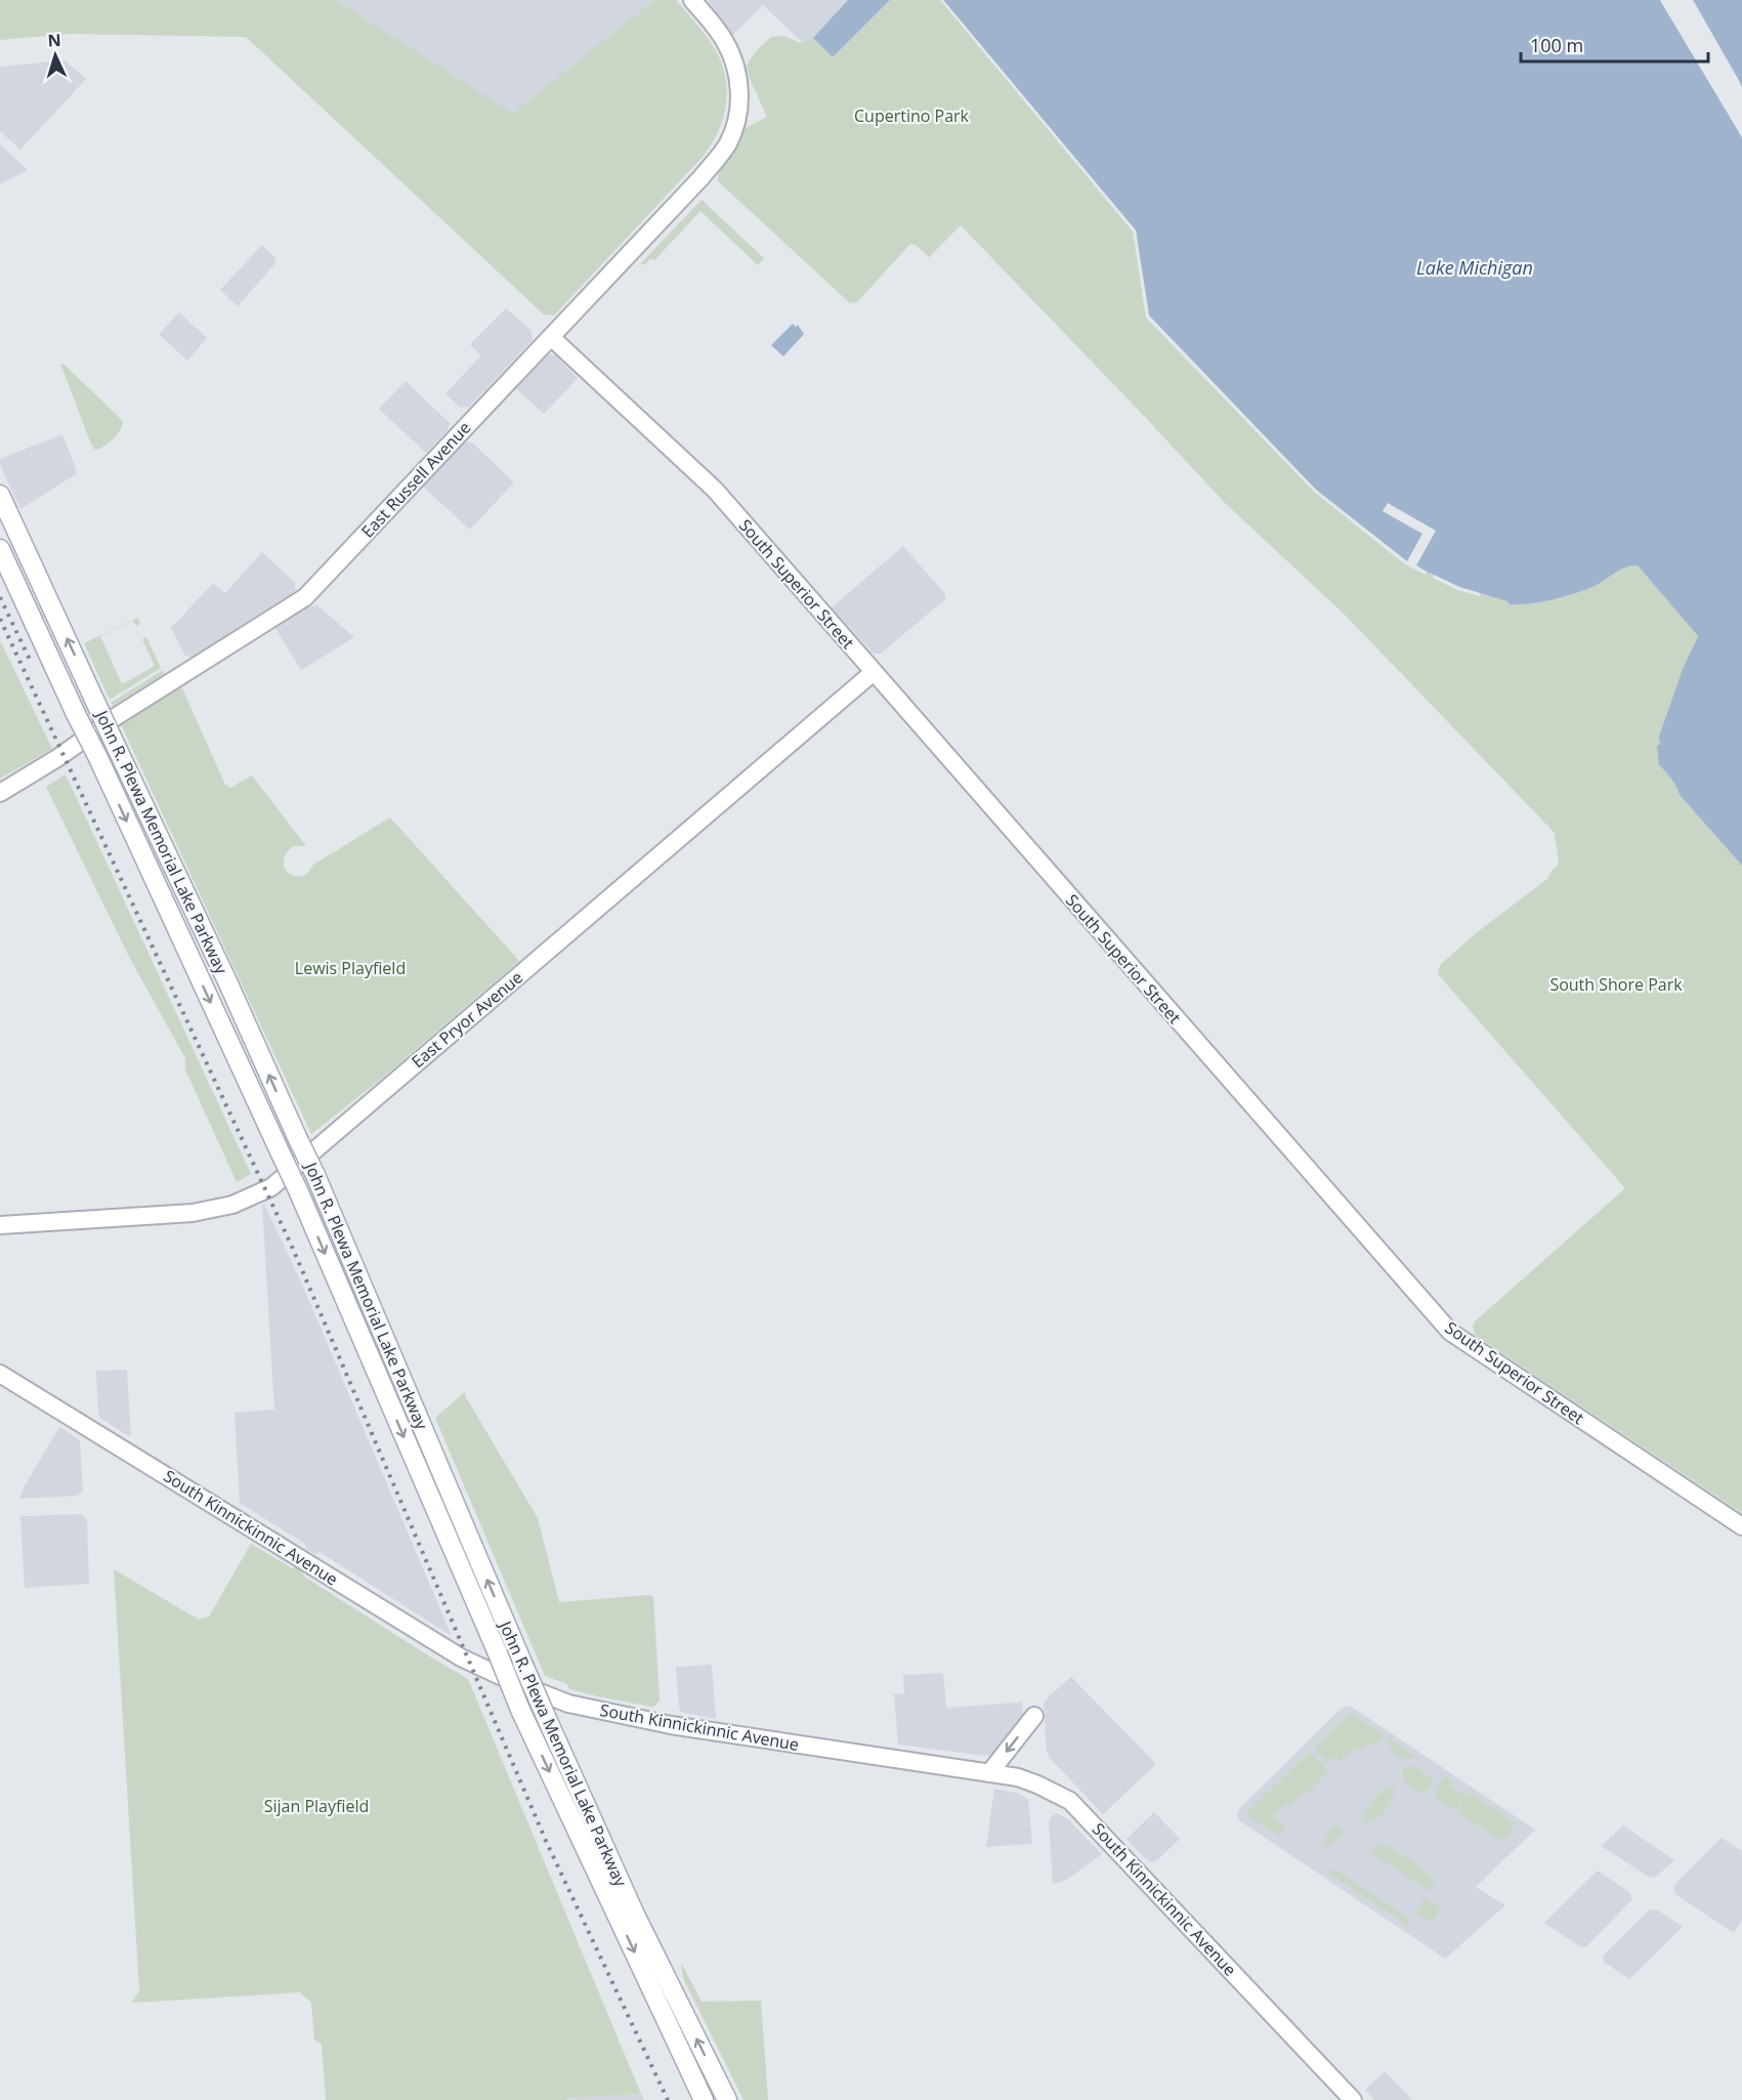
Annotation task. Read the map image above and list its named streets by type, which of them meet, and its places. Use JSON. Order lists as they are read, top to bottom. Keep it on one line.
{"streets":{"main road":["East Russell Avenue","South Superior Street","John R. Plewa Memorial Lake Parkway","East Pryor Avenue","South Kinnickinnic Avenue"]},"crossings":[["East Russell Avenue","South Superior Street"],["South Superior Street","East Pryor Avenue"]],"water":["Lake Michigan"],"parks":["Cupertino Park","Lewis Playfield","South Shore Park","Sijan Playfield"],"scale_bar":"100 m","north":"top"}
